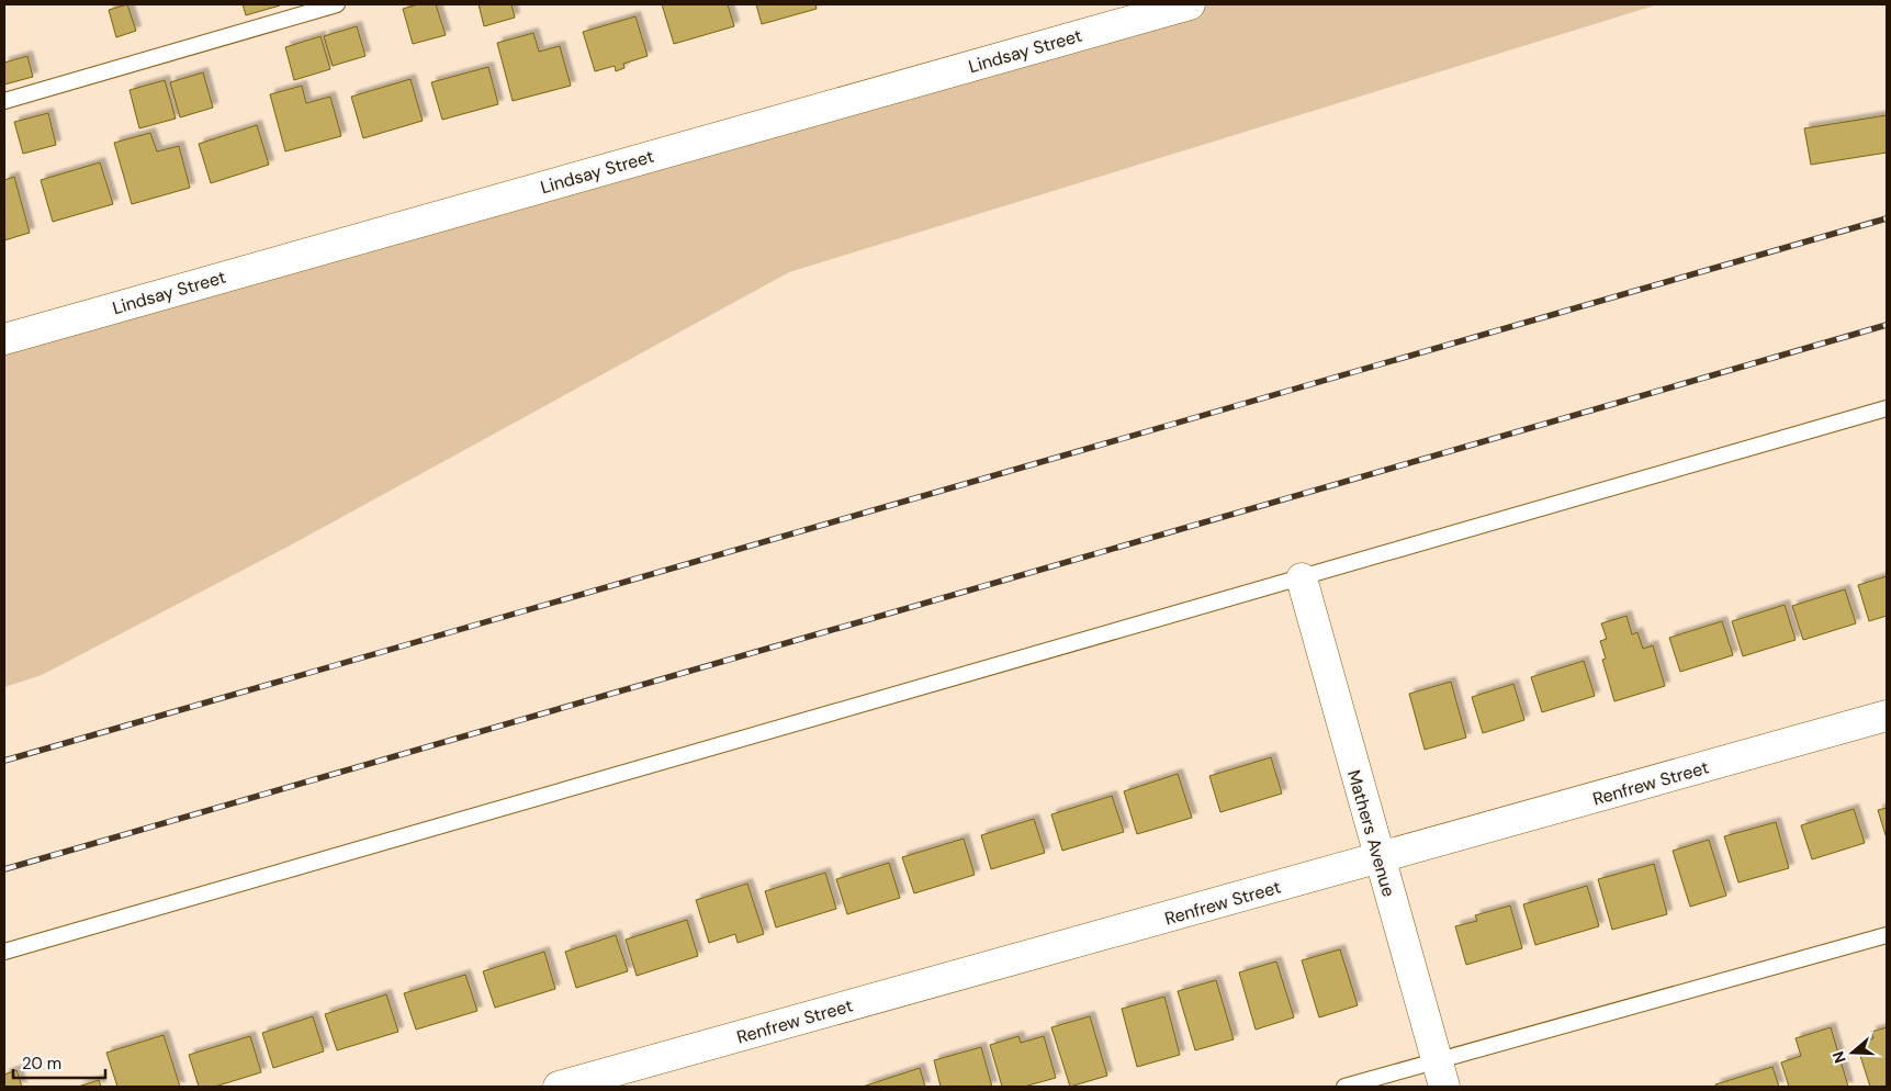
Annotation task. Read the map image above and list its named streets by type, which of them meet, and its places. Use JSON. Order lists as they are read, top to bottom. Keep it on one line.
{"streets":{"street":["Lindsay Street","Renfrew Street","Mathers Avenue"]},"crossings":[["Renfrew Street","Mathers Avenue"]],"scale_bar":"20 m","north":"left"}
